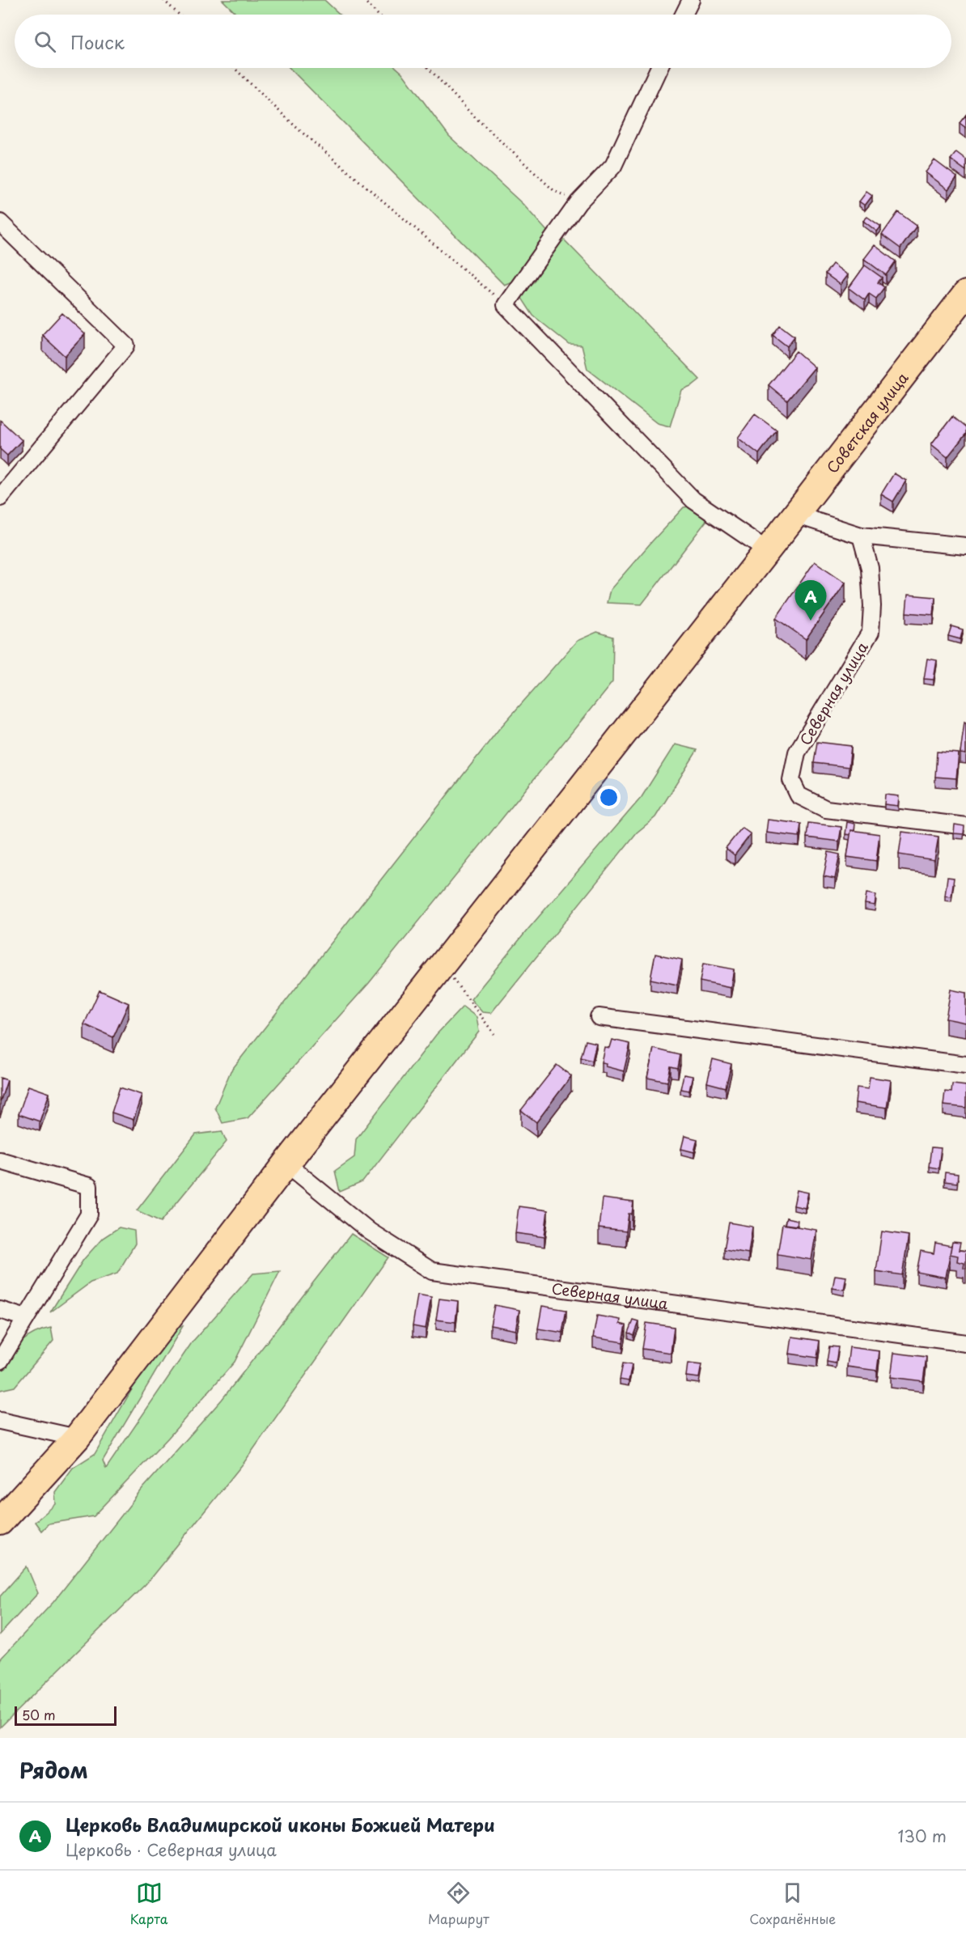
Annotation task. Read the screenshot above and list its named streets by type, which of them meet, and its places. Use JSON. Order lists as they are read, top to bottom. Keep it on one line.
{"streets":{"main road":["Советская улица"],"street":["Северная улица"]},"crossings":[["Советская улица","Северная улица"]],"scale_bar":"50 m","page":{"search":"Поиск","pins":"A","scale":"50 m","heading":"Рядом","list":[{"mark":"A","name":"Церковь Владимирской иконы Божией Матери","note":"Церковь · Северная улица","value":"130 m"}],"nav":["Карта","Маршрут","Сохранённые"]}}
